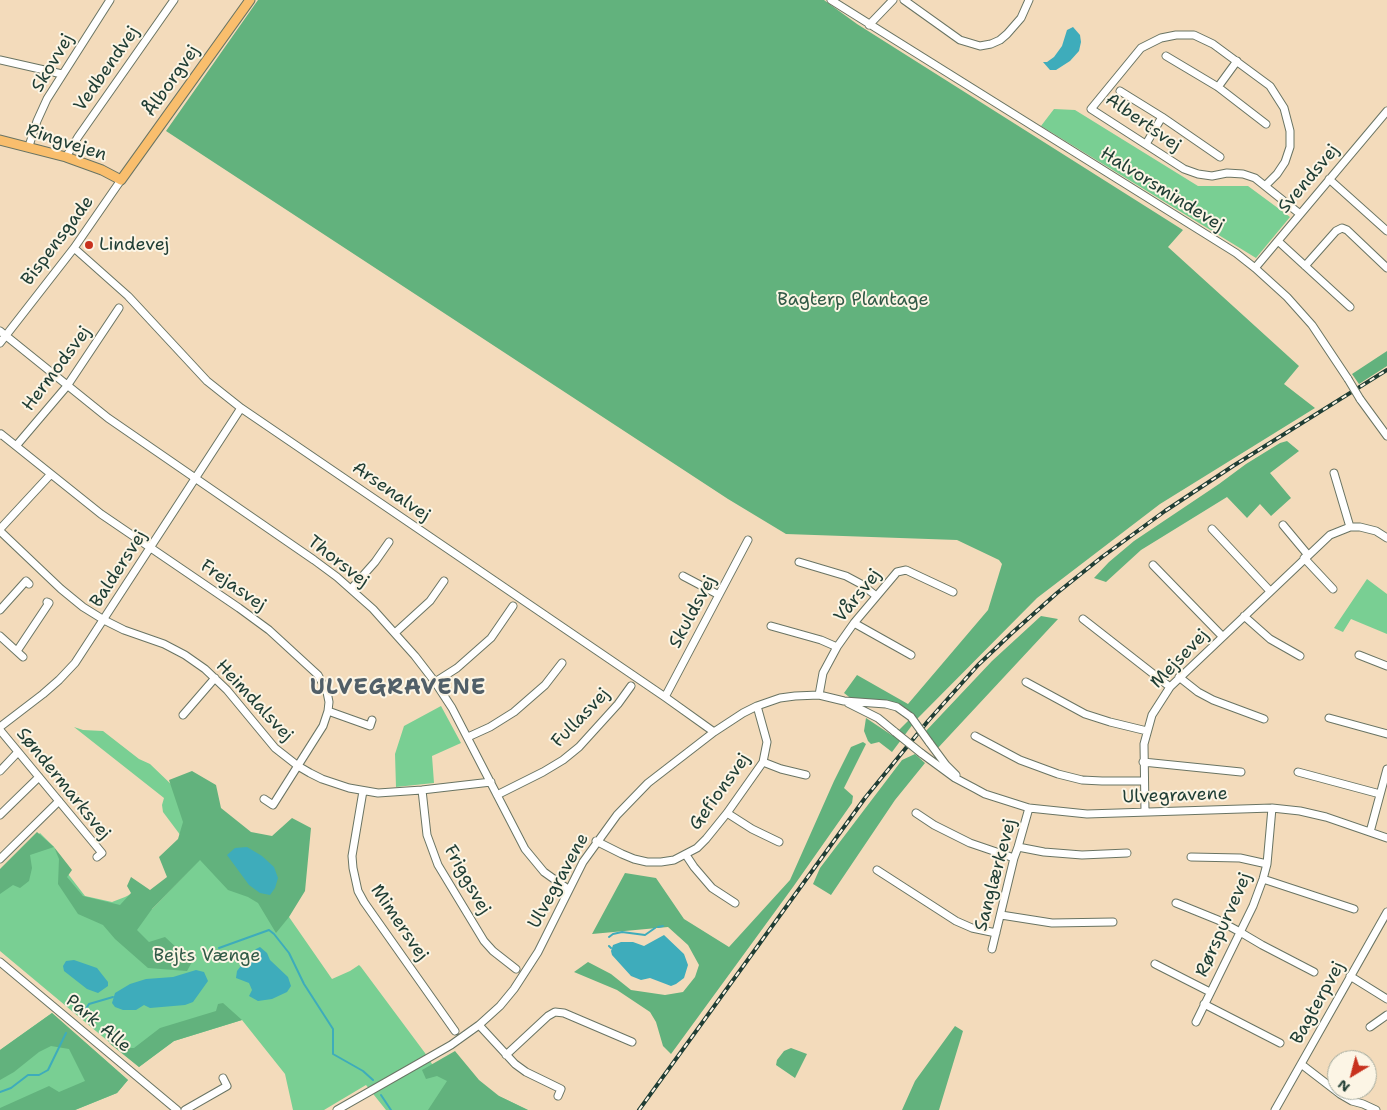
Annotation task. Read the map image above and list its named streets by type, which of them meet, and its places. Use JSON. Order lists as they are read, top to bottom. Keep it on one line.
{"streets":{"main road":["Ålborgvej","Ringvejen"],"street":["Skovvej","Vedbendvej","Albertsvej","Svendsvej","Halvorsmindevej","Bispensgade","Hermodsvej","Arsenalvej","Thorsvej","Baldersvej","Frejasvej","Vårsvej","Skuldsvej","Mejsevej","Heimdalsvej","Fullasvej","Søndermarksvej","Gefionsvej","Ulvegravene","Sanglærkevej","Friggsvej","Mimersvej","Rørspurvevej","Bagterpvej","Park Alle"]},"crossings":[["Skovvej","Ringvejen"],["Vedbendvej","Ringvejen"],["Ålborgvej","Ringvejen"],["Ålborgvej","Bispensgade"],["Albertsvej","Svendsvej"],["Ringvejen","Bispensgade"],["Svendsvej","Halvorsmindevej"],["Bispensgade","Arsenalvej"],["Bispensgade","Thorsvej"],["Hermodsvej","Thorsvej"],["Hermodsvej","Frejasvej"],["Arsenalvej","Baldersvej"],["Arsenalvej","Skuldsvej"],["Arsenalvej","Ulvegravene"],["Thorsvej","Baldersvej"],["Thorsvej","Heimdalsvej"],["Thorsvej","Fullasvej"],["Thorsvej","Ulvegravene"],["Baldersvej","Frejasvej"],["Baldersvej","Heimdalsvej"],["Baldersvej","Søndermarksvej"],["Vårsvej","Ulvegravene"],["Mejsevej","Ulvegravene"],["Heimdalsvej","Friggsvej"],["Heimdalsvej","Mimersvej"],["Gefionsvej","Ulvegravene"],["Ulvegravene","Sanglærkevej"],["Ulvegravene","Rørspurvevej"]],"districts":["ULVEGRAVENE"],"parks":["Bagterp Plantage","Bejts Vænge"],"places":["Lindevej"],"north":"bottom left"}
